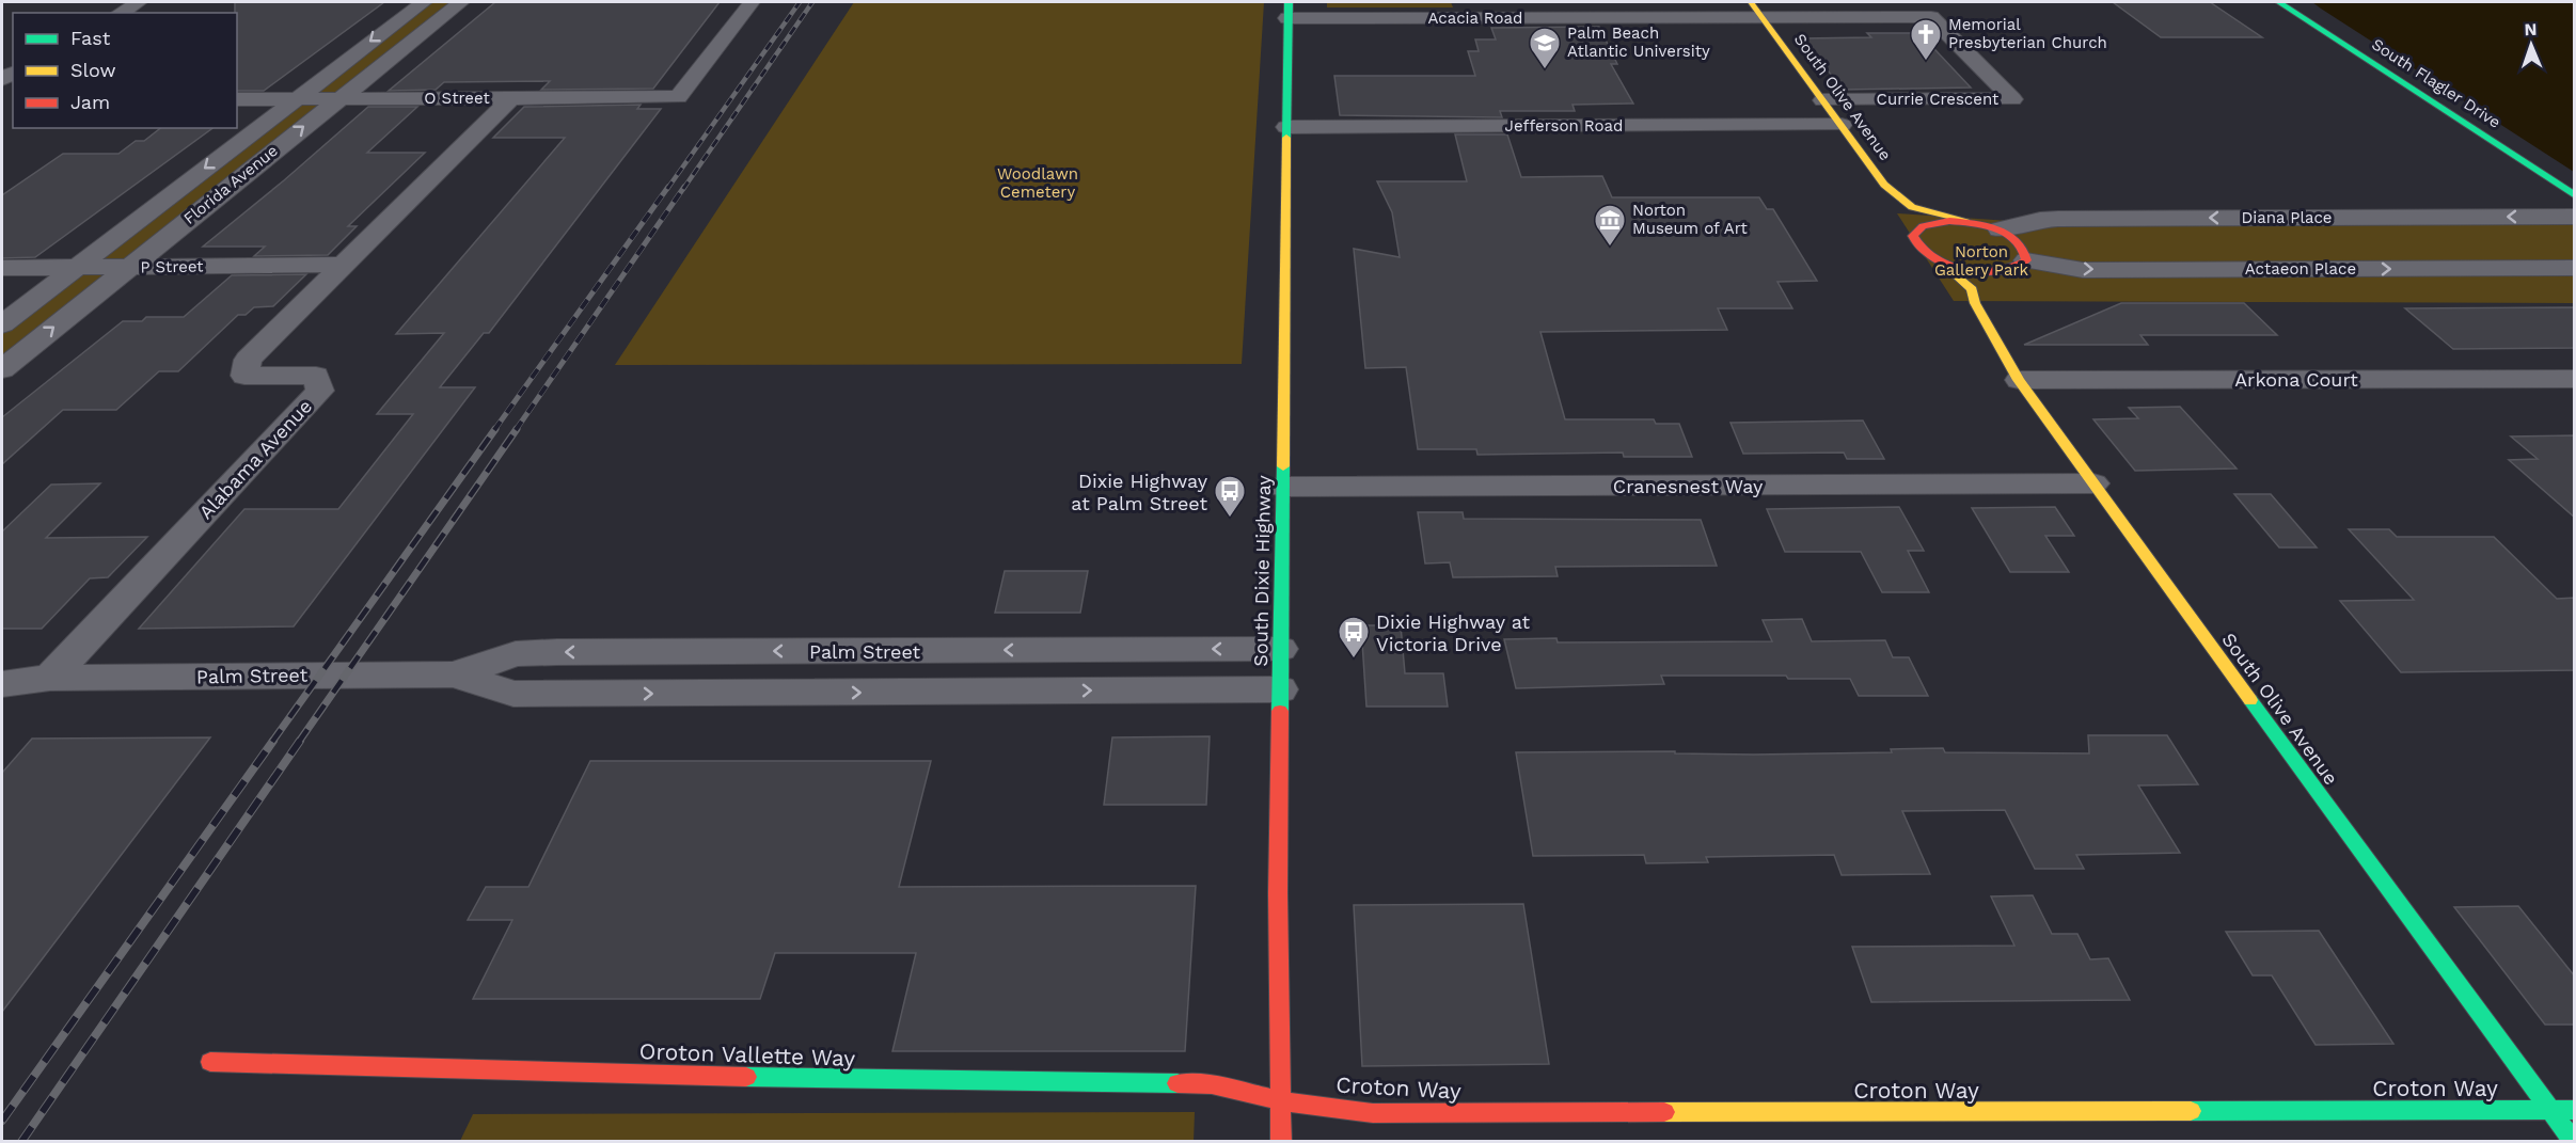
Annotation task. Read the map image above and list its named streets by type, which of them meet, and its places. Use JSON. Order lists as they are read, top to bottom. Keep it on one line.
{"streets":{"street":["Acacia Road","South Flagler Drive","South Olive Avenue","O Street","Currie Crescent","Jefferson Road","Florida Avenue","Diana Place","P Street","Actaeon Place","Arkona Court","Alabama Avenue","Cranesnest Way","South Dixie Highway","Palm Street","Oroton Vallette Way","Croton Way"]},"crossings":[["Acacia Road","South Olive Avenue"],["Acacia Road","Currie Crescent"],["Acacia Road","South Dixie Highway"],["South Olive Avenue","Currie Crescent"],["South Olive Avenue","Jefferson Road"],["South Olive Avenue","Arkona Court"],["South Olive Avenue","Cranesnest Way"],["South Olive Avenue","Croton Way"],["O Street","Florida Avenue"],["O Street","Alabama Avenue"],["Jefferson Road","South Dixie Highway"],["Florida Avenue","P Street"],["P Street","Alabama Avenue"],["Alabama Avenue","Palm Street"],["Cranesnest Way","South Dixie Highway"],["South Dixie Highway","Palm Street"],["South Dixie Highway","Oroton Vallette Way"],["South Dixie Highway","Croton Way"],["Oroton Vallette Way","Croton Way"]],"one_way":["Diana Place","Actaeon Place"],"parks":["Woodlawn Cemetery","Norton Gallery Park"],"places":{"church":["Memorial Presbyterian Church"],"school or university":["Palm Beach Atlantic University"],"museum":["Norton Museum of Art"],"bus stop":["Dixie Highway at Palm Street","Dixie Highway at Victoria Drive"]},"legend":["Fast","Slow","Jam"],"north":"top"}
